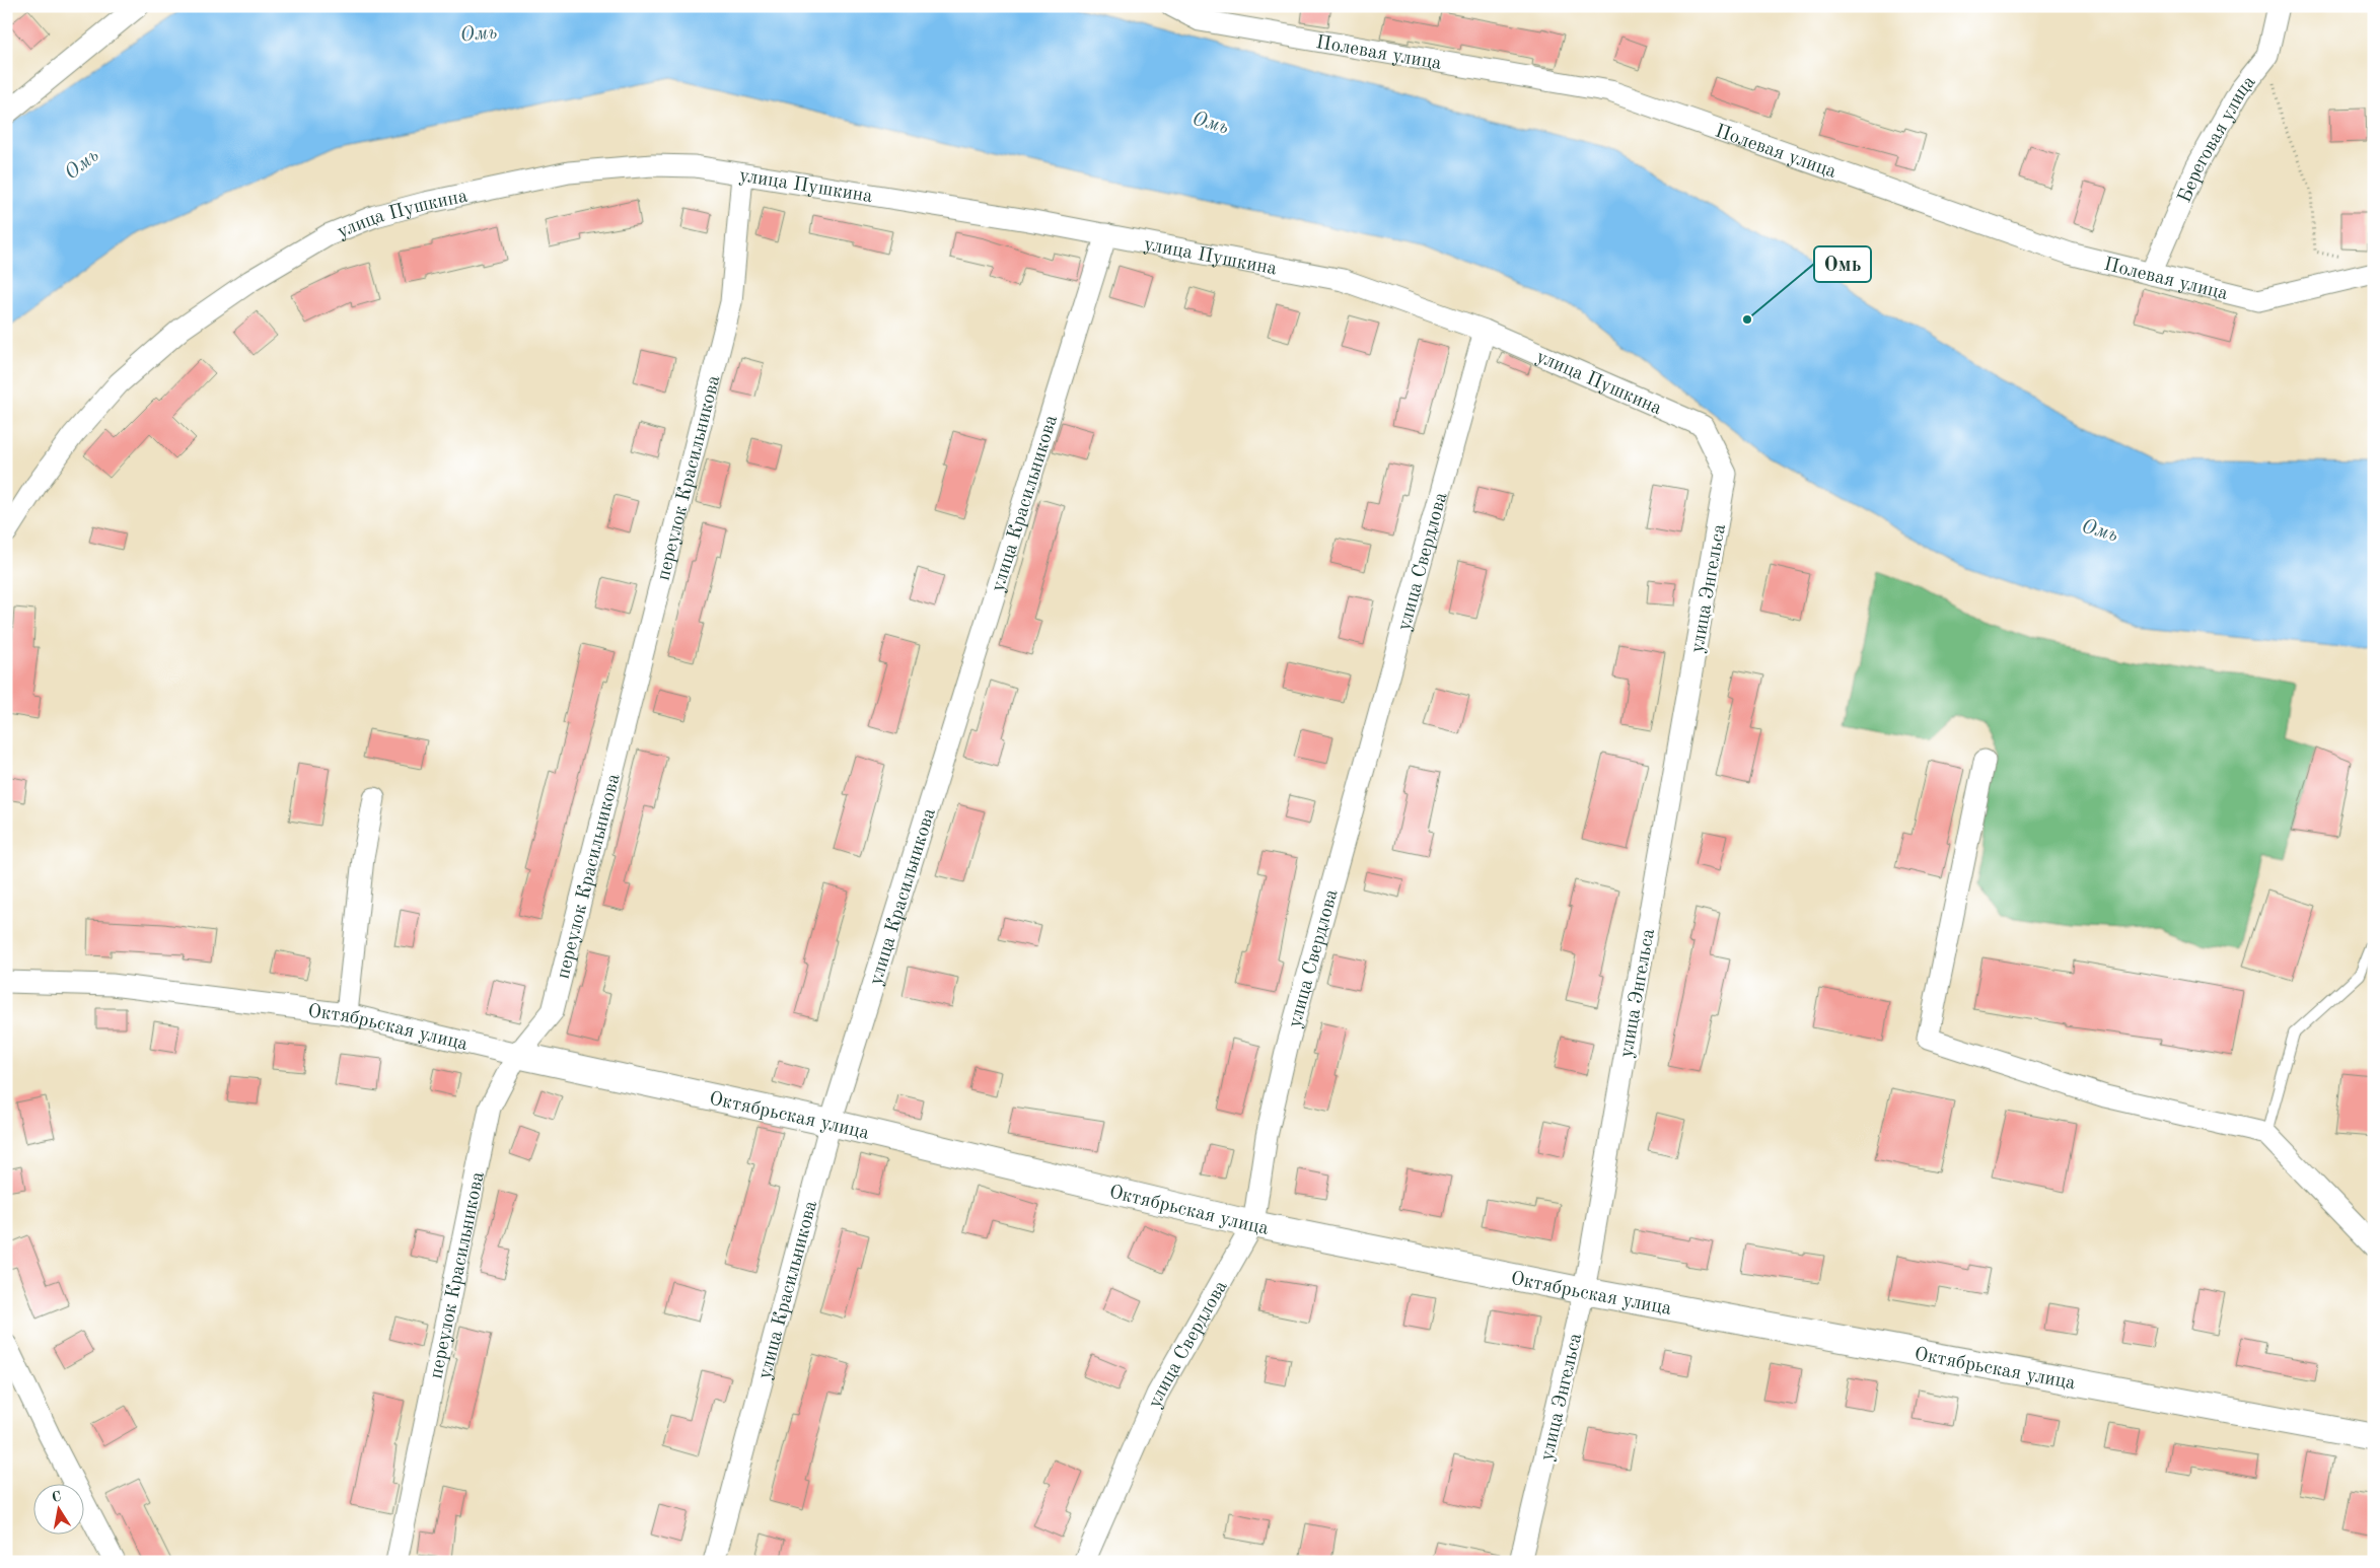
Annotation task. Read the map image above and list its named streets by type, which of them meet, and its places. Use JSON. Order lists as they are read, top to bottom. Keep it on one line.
{"streets":{"street":["Полевая улица","Береговая улица","улица Пушкина","переулок Красильникова","улица Красильникова","улица Свердлова","улица Энгельса","Октябрьская улица"]},"crossings":[["Полевая улица","Береговая улица"],["улица Пушкина","переулок Красильникова"],["улица Пушкина","улица Красильникова"],["улица Пушкина","улица Свердлова"],["улица Пушкина","улица Энгельса"],["переулок Красильникова","Октябрьская улица"],["улица Красильникова","Октябрьская улица"],["улица Свердлова","Октябрьская улица"],["улица Энгельса","Октябрьская улица"]],"water":["Омь"],"places":["Омь"],"north":"top"}
